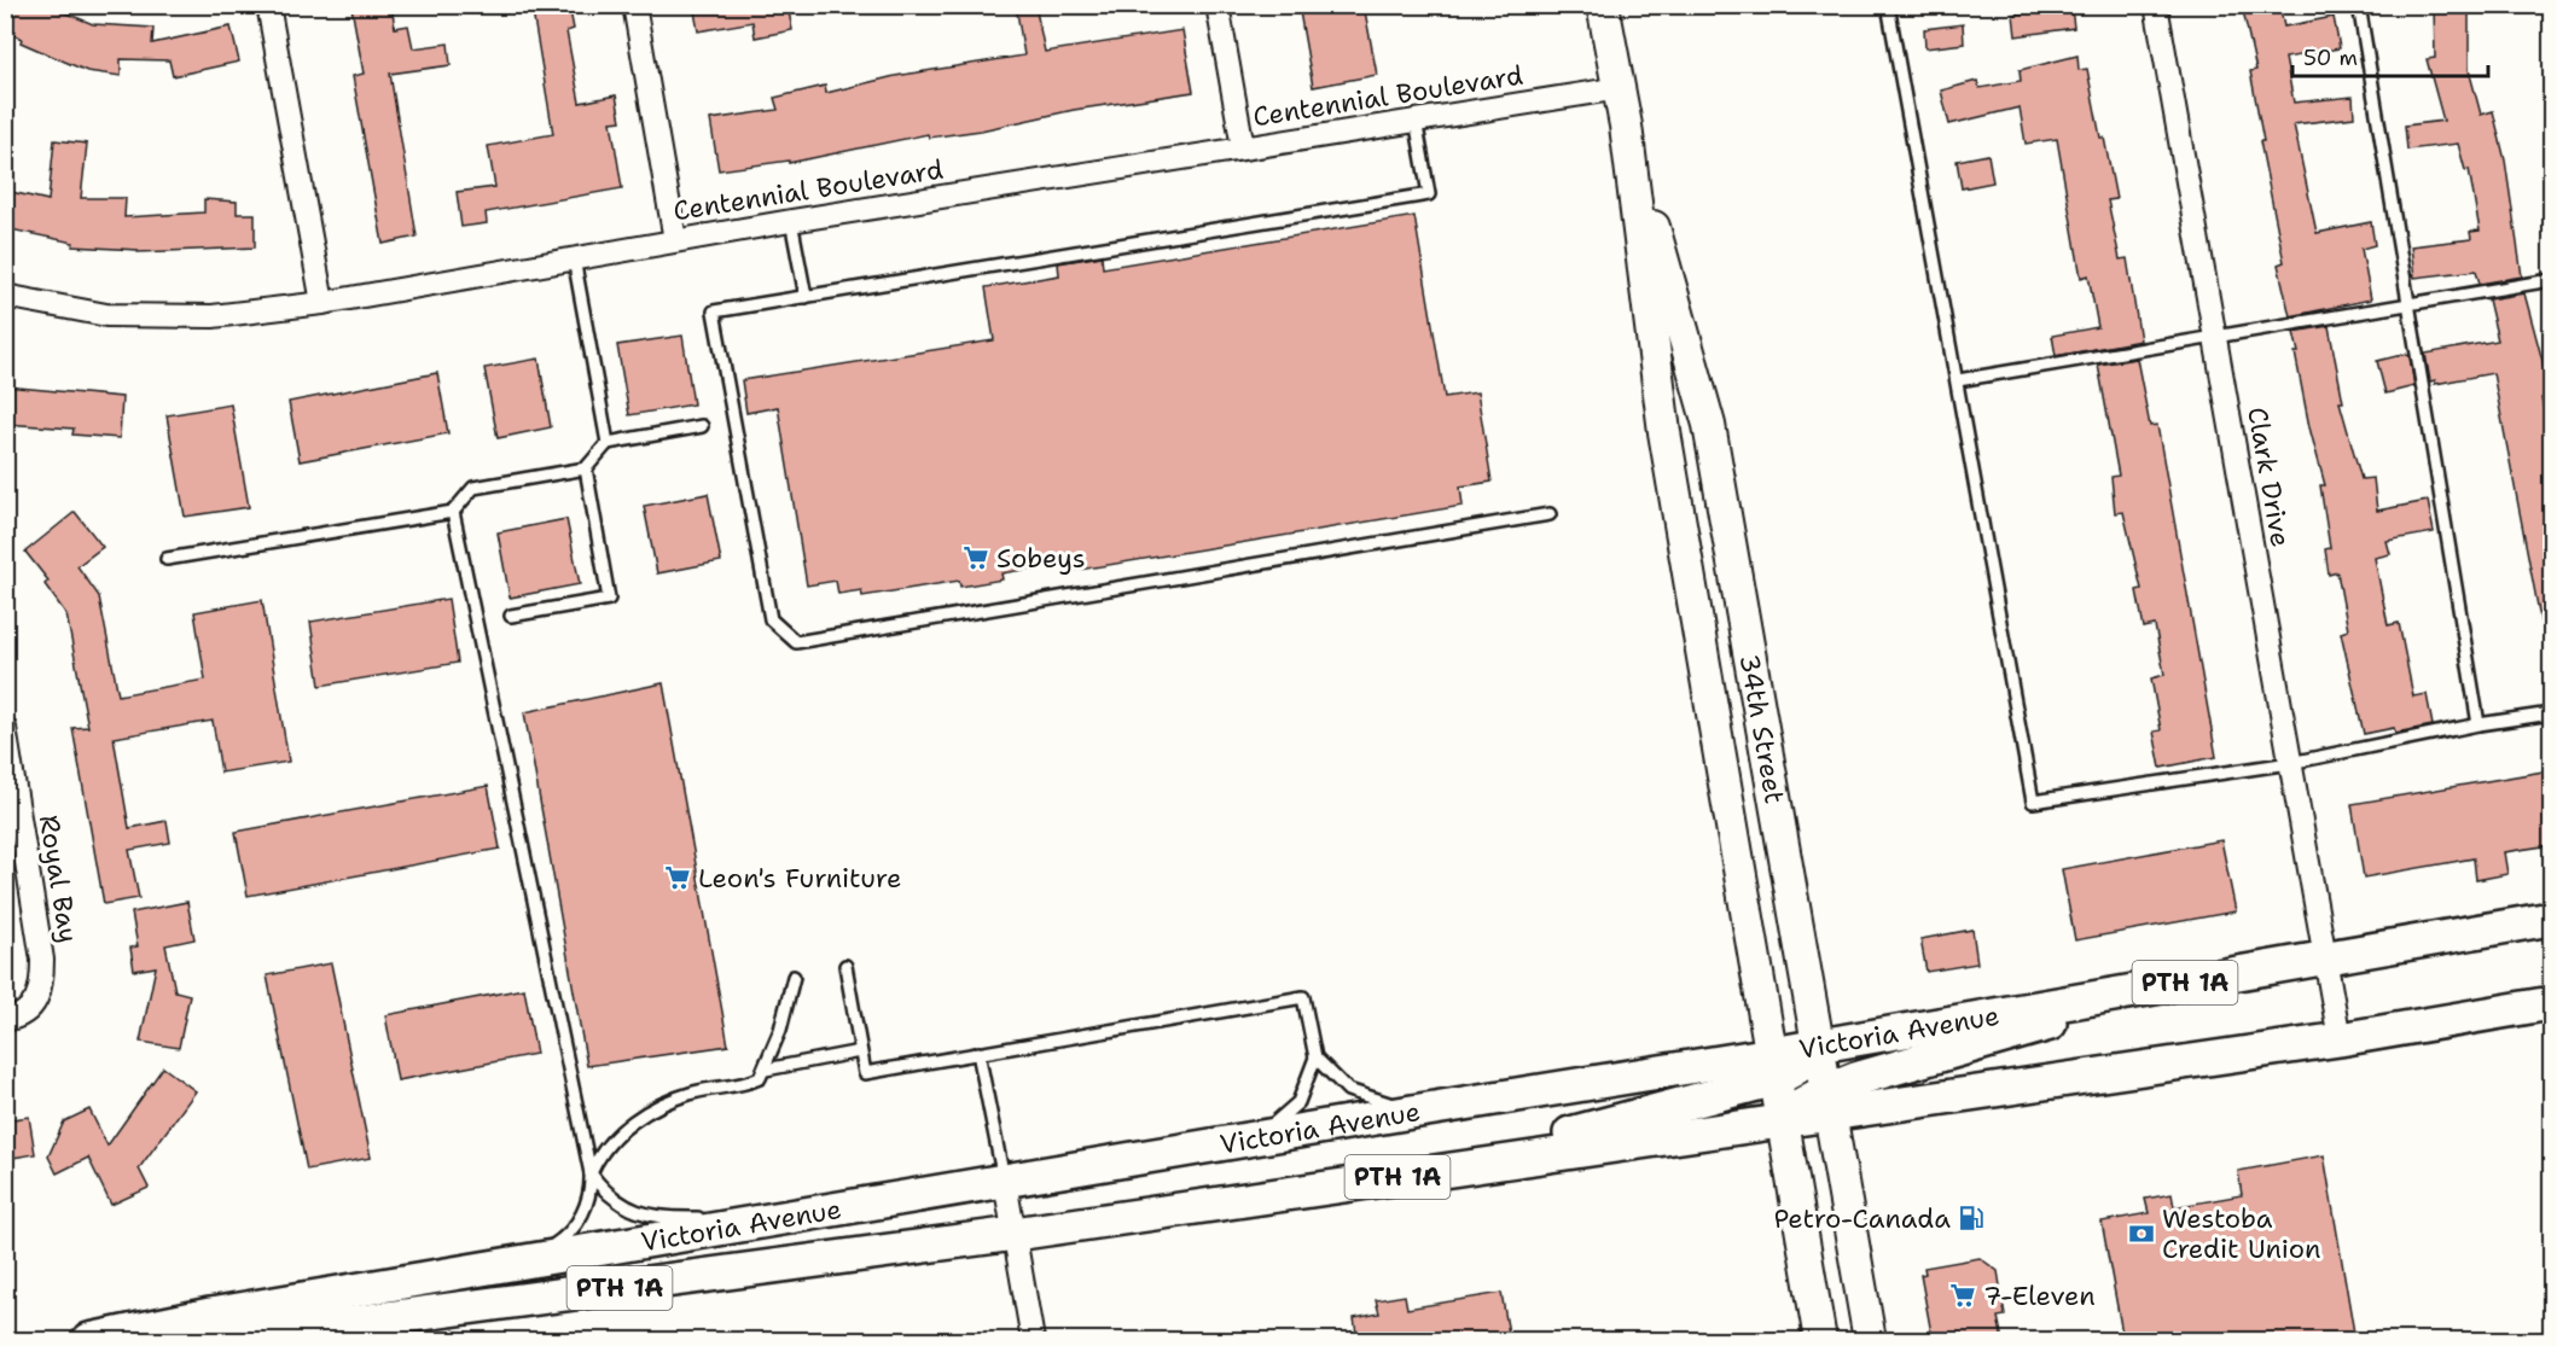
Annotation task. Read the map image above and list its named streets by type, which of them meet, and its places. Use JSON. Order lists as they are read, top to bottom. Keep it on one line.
{"streets":{"main road":["PTH 1A","Victoria Avenue"],"street":["Centennial Boulevard","Clark Drive","34th Street","Royal Bay"]},"crossings":[["Centennial Boulevard","34th Street"],["Clark Drive","Victoria Avenue"],["34th Street","Victoria Avenue"]],"places":{"supermarket":["Sobeys","Leon's Furniture","7-Eleven"],"fuel station":["Petro-Canada"],"bank":["Westoba Credit Union"]},"scale_bar":"50 m"}
